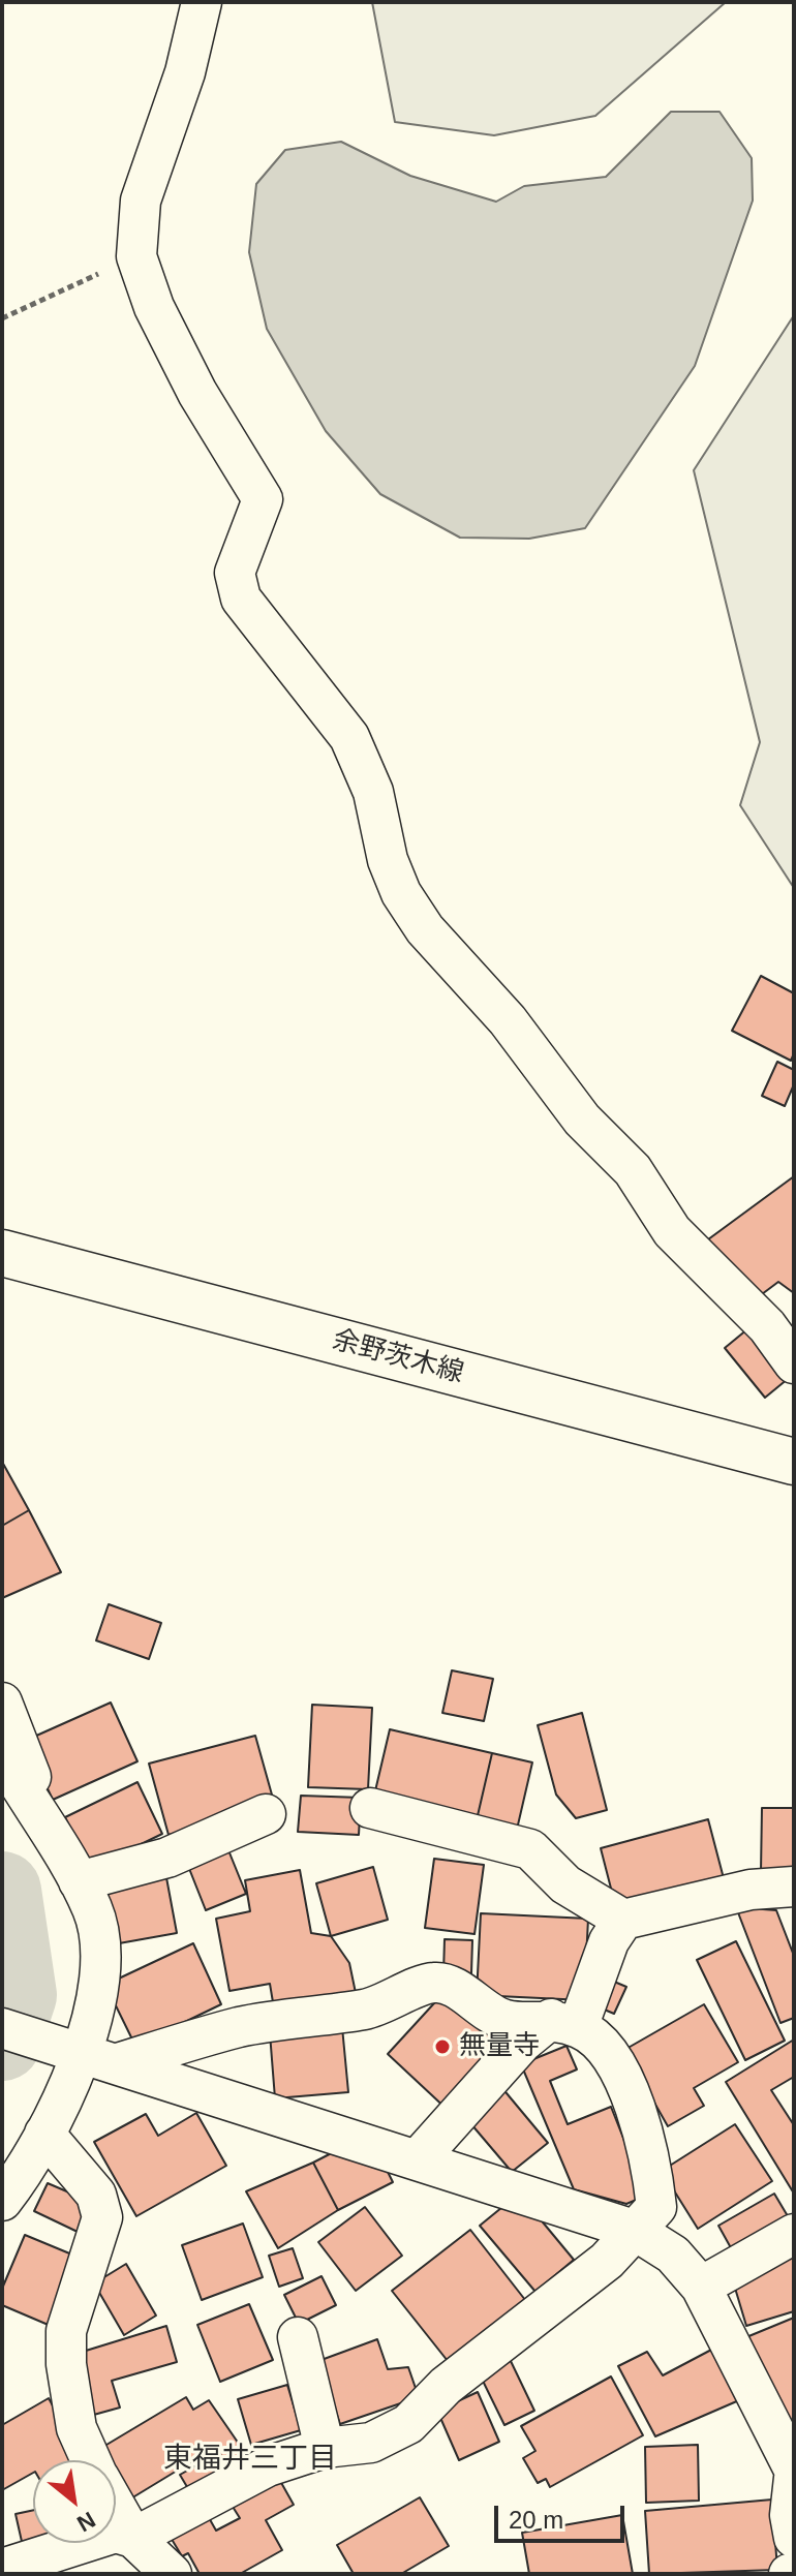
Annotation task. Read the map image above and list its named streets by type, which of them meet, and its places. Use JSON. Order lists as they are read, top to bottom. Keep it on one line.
{"streets":{"main road":["余野茨木線"]},"districts":["東福井三丁目"],"places":["無量寺"],"scale_bar":"20 m","north":"bottom right"}
